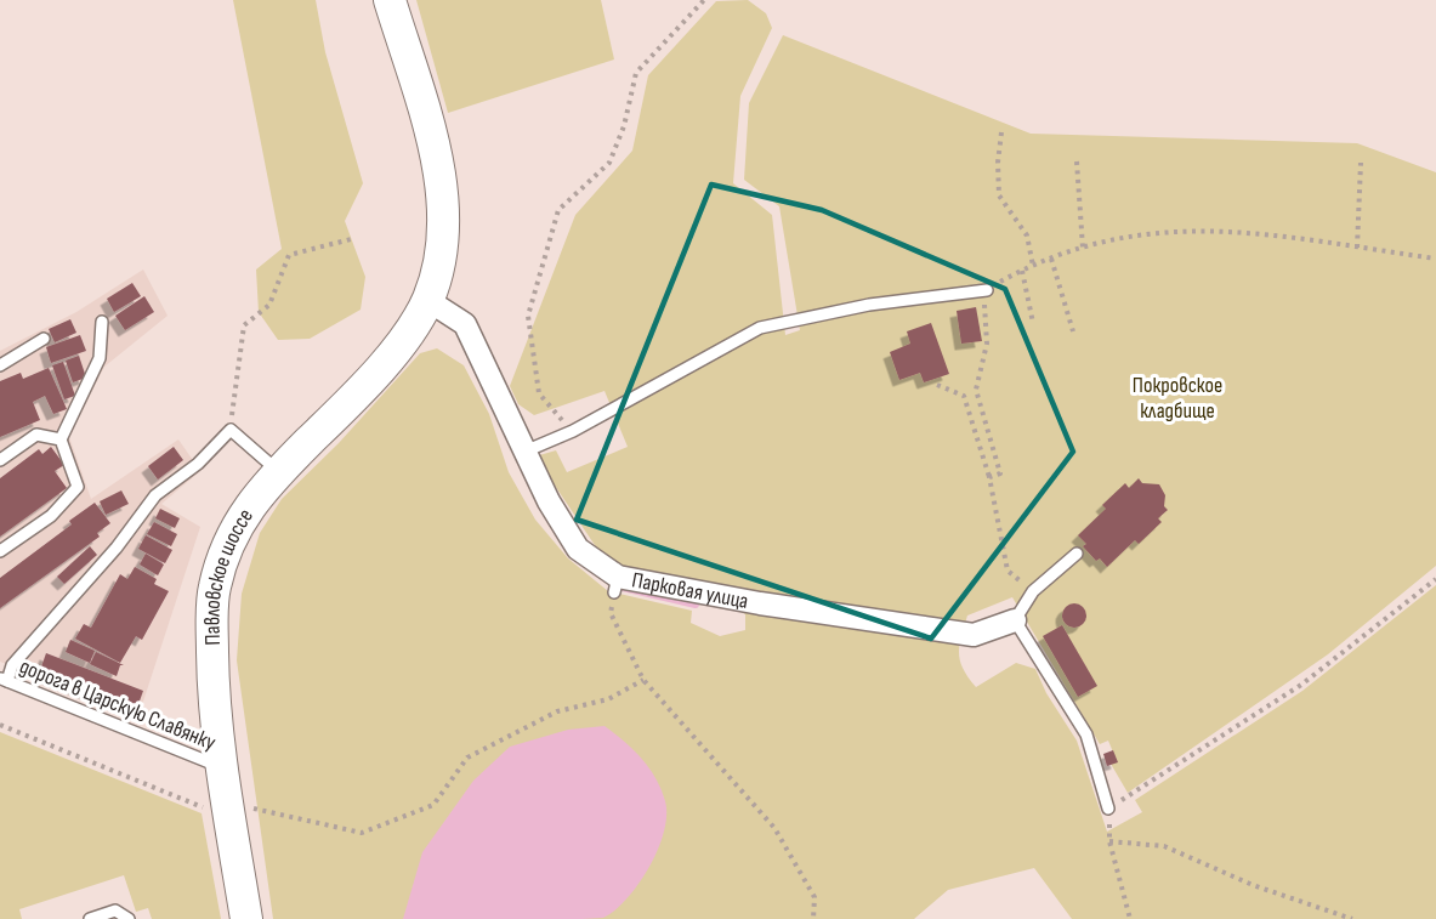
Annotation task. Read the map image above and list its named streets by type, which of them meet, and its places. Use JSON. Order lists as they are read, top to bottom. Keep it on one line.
{"streets":{"main road":["Павловское шоссе"],"street":["Парковая улица"],"lane":["дорога в Царскую Славянку"]},"crossings":[["Павловское шоссе","Парковая улица"],["Павловское шоссе","дорога в Царскую Славянку"]],"parks":["Покровское кладбище"]}
